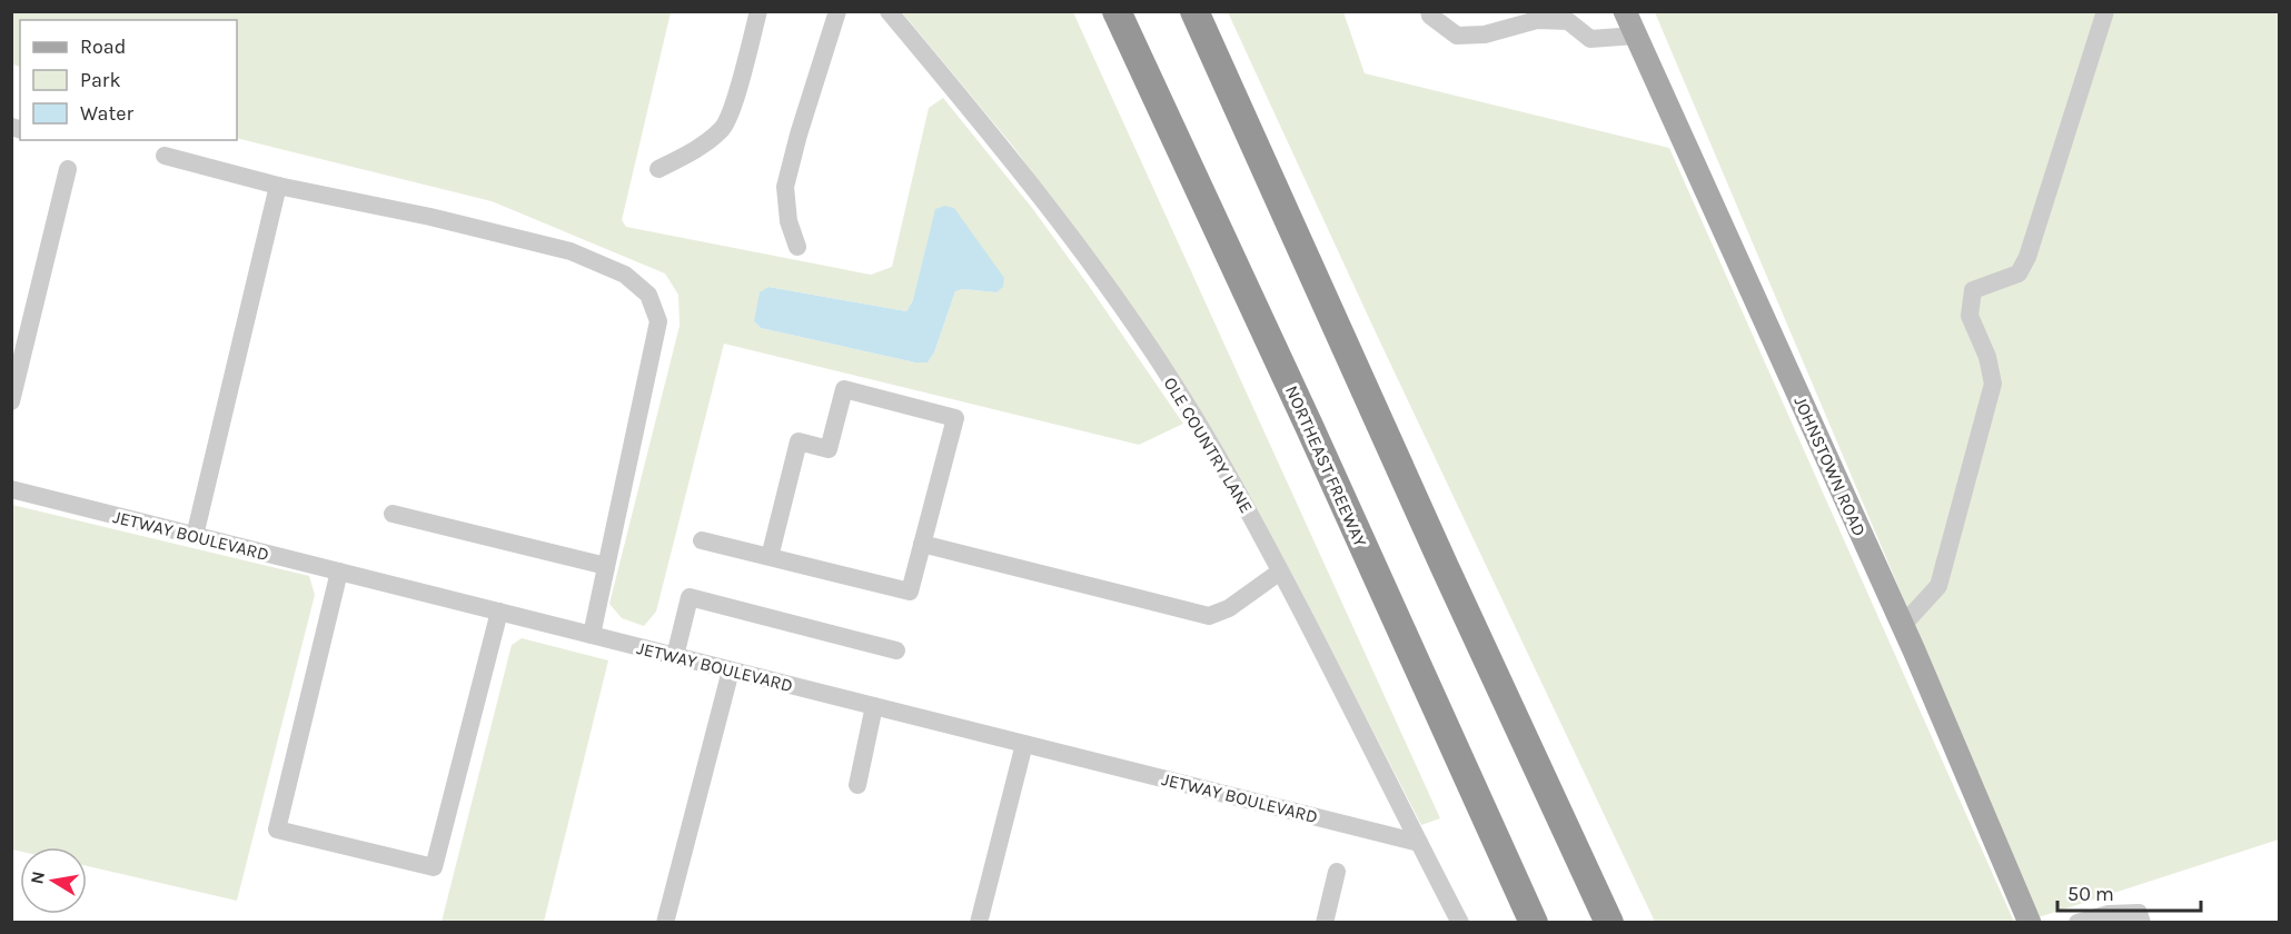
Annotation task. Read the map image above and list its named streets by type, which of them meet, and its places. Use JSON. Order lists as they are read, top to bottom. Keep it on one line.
{"streets":{"highway":["NORTHEAST FREEWAY"],"main road":["JOHNSTOWN ROAD"],"street":["OLE COUNTRY LANE","JETWAY BOULEVARD"]},"crossings":[["OLE COUNTRY LANE","JETWAY BOULEVARD"]],"legend":["Road","Park","Water"],"scale_bar":"50 m","north":"left"}
